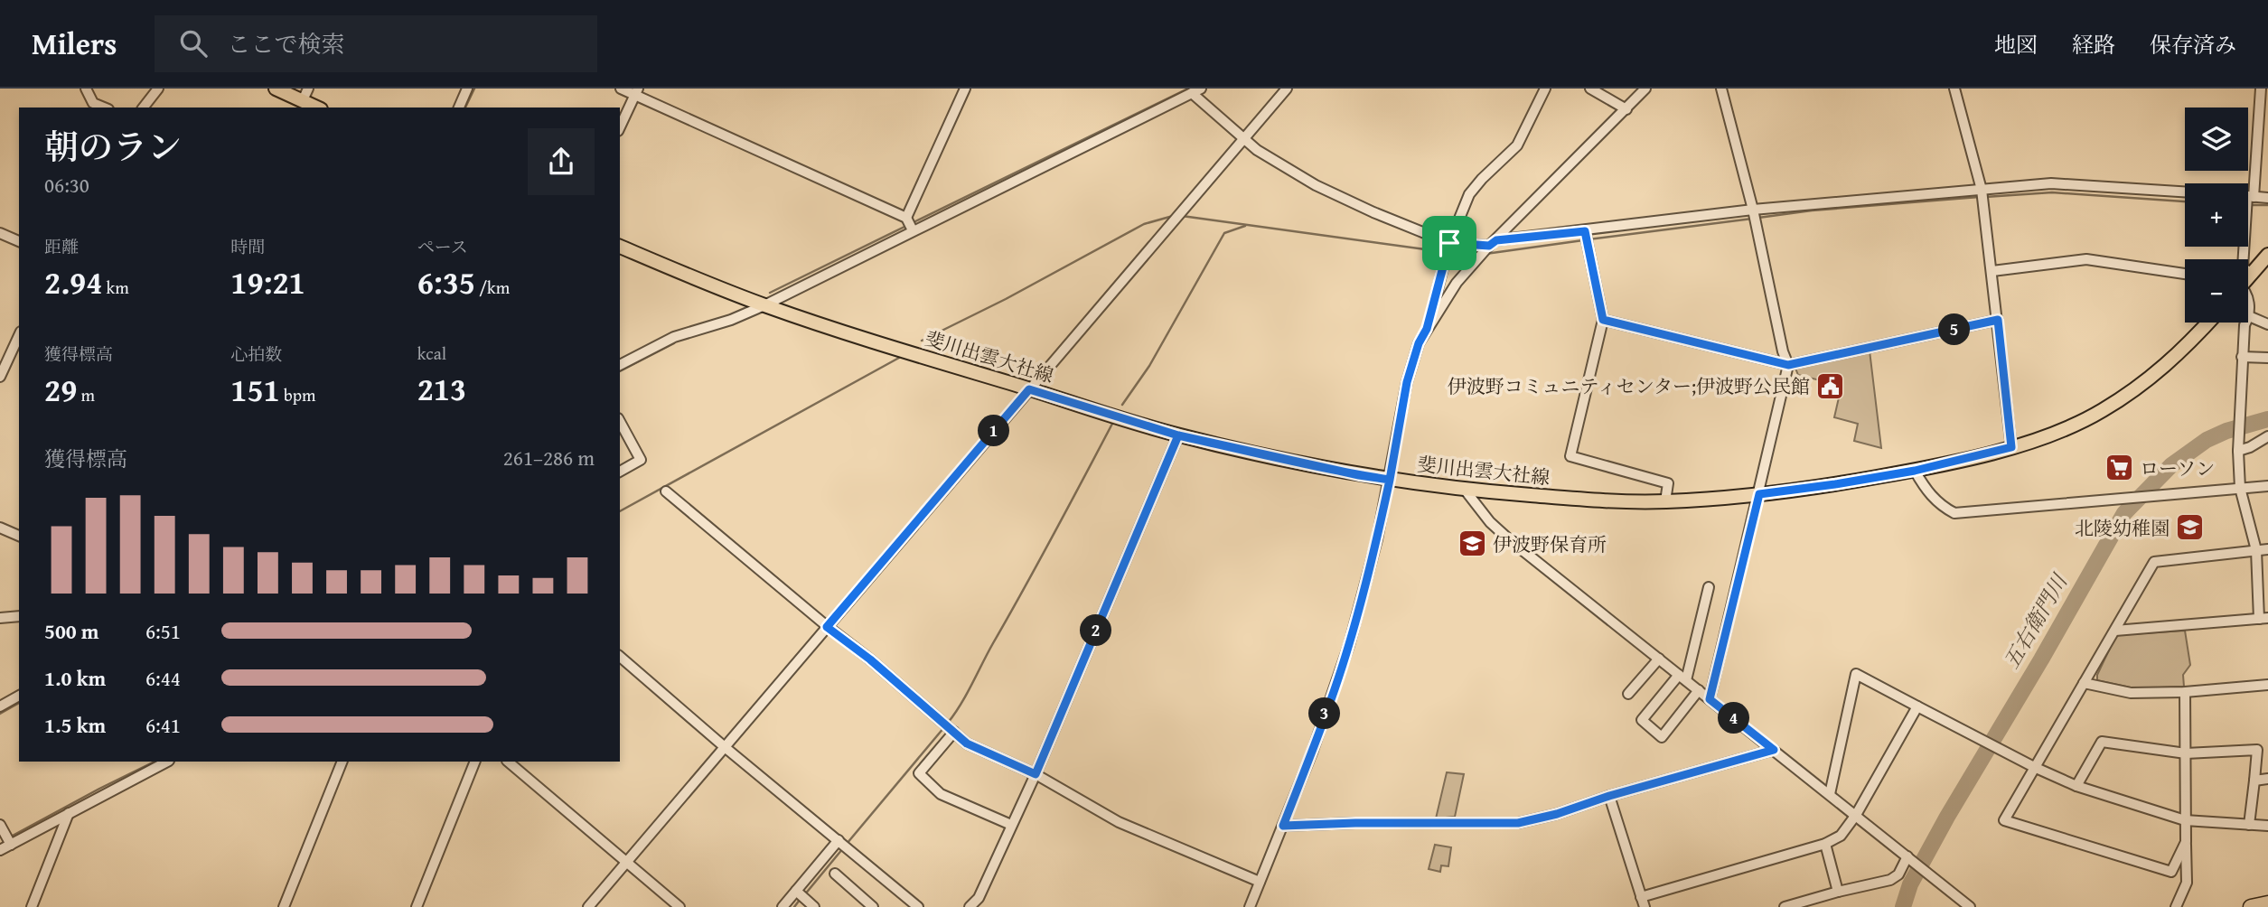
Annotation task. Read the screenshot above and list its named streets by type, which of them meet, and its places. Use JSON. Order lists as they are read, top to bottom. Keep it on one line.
{"streets":{"main road":["斐川出雲大社線"]},"water":["五右衛門川"],"places":{"public building":["伊波野コミュニティセンター;伊波野公民館"],"supermarket":["ローソン"],"school or university":["北陵幼稚園","伊波野保育所"]},"page":{"header":"Milers","search":"ここで検索","nav":["地図","経路","保存済み"],"map_buttons":["+","−"],"heading":["朝のラン","06:30"],"stats":[["距離","2.94 km"],["時間","19:21"],["ペース","6:35 /km"],["獲得標高","29 m"],["心拍数","151 bpm"],["kcal","213"]],"pins":["5","1","2","3","4"],"chart":["獲得標高","261–286 m"],"list":[{"name":"500 m","note":"6:51"},{"name":"1.0 km","note":"6:44"},{"name":"1.5 km","note":"6:41"}]}}
